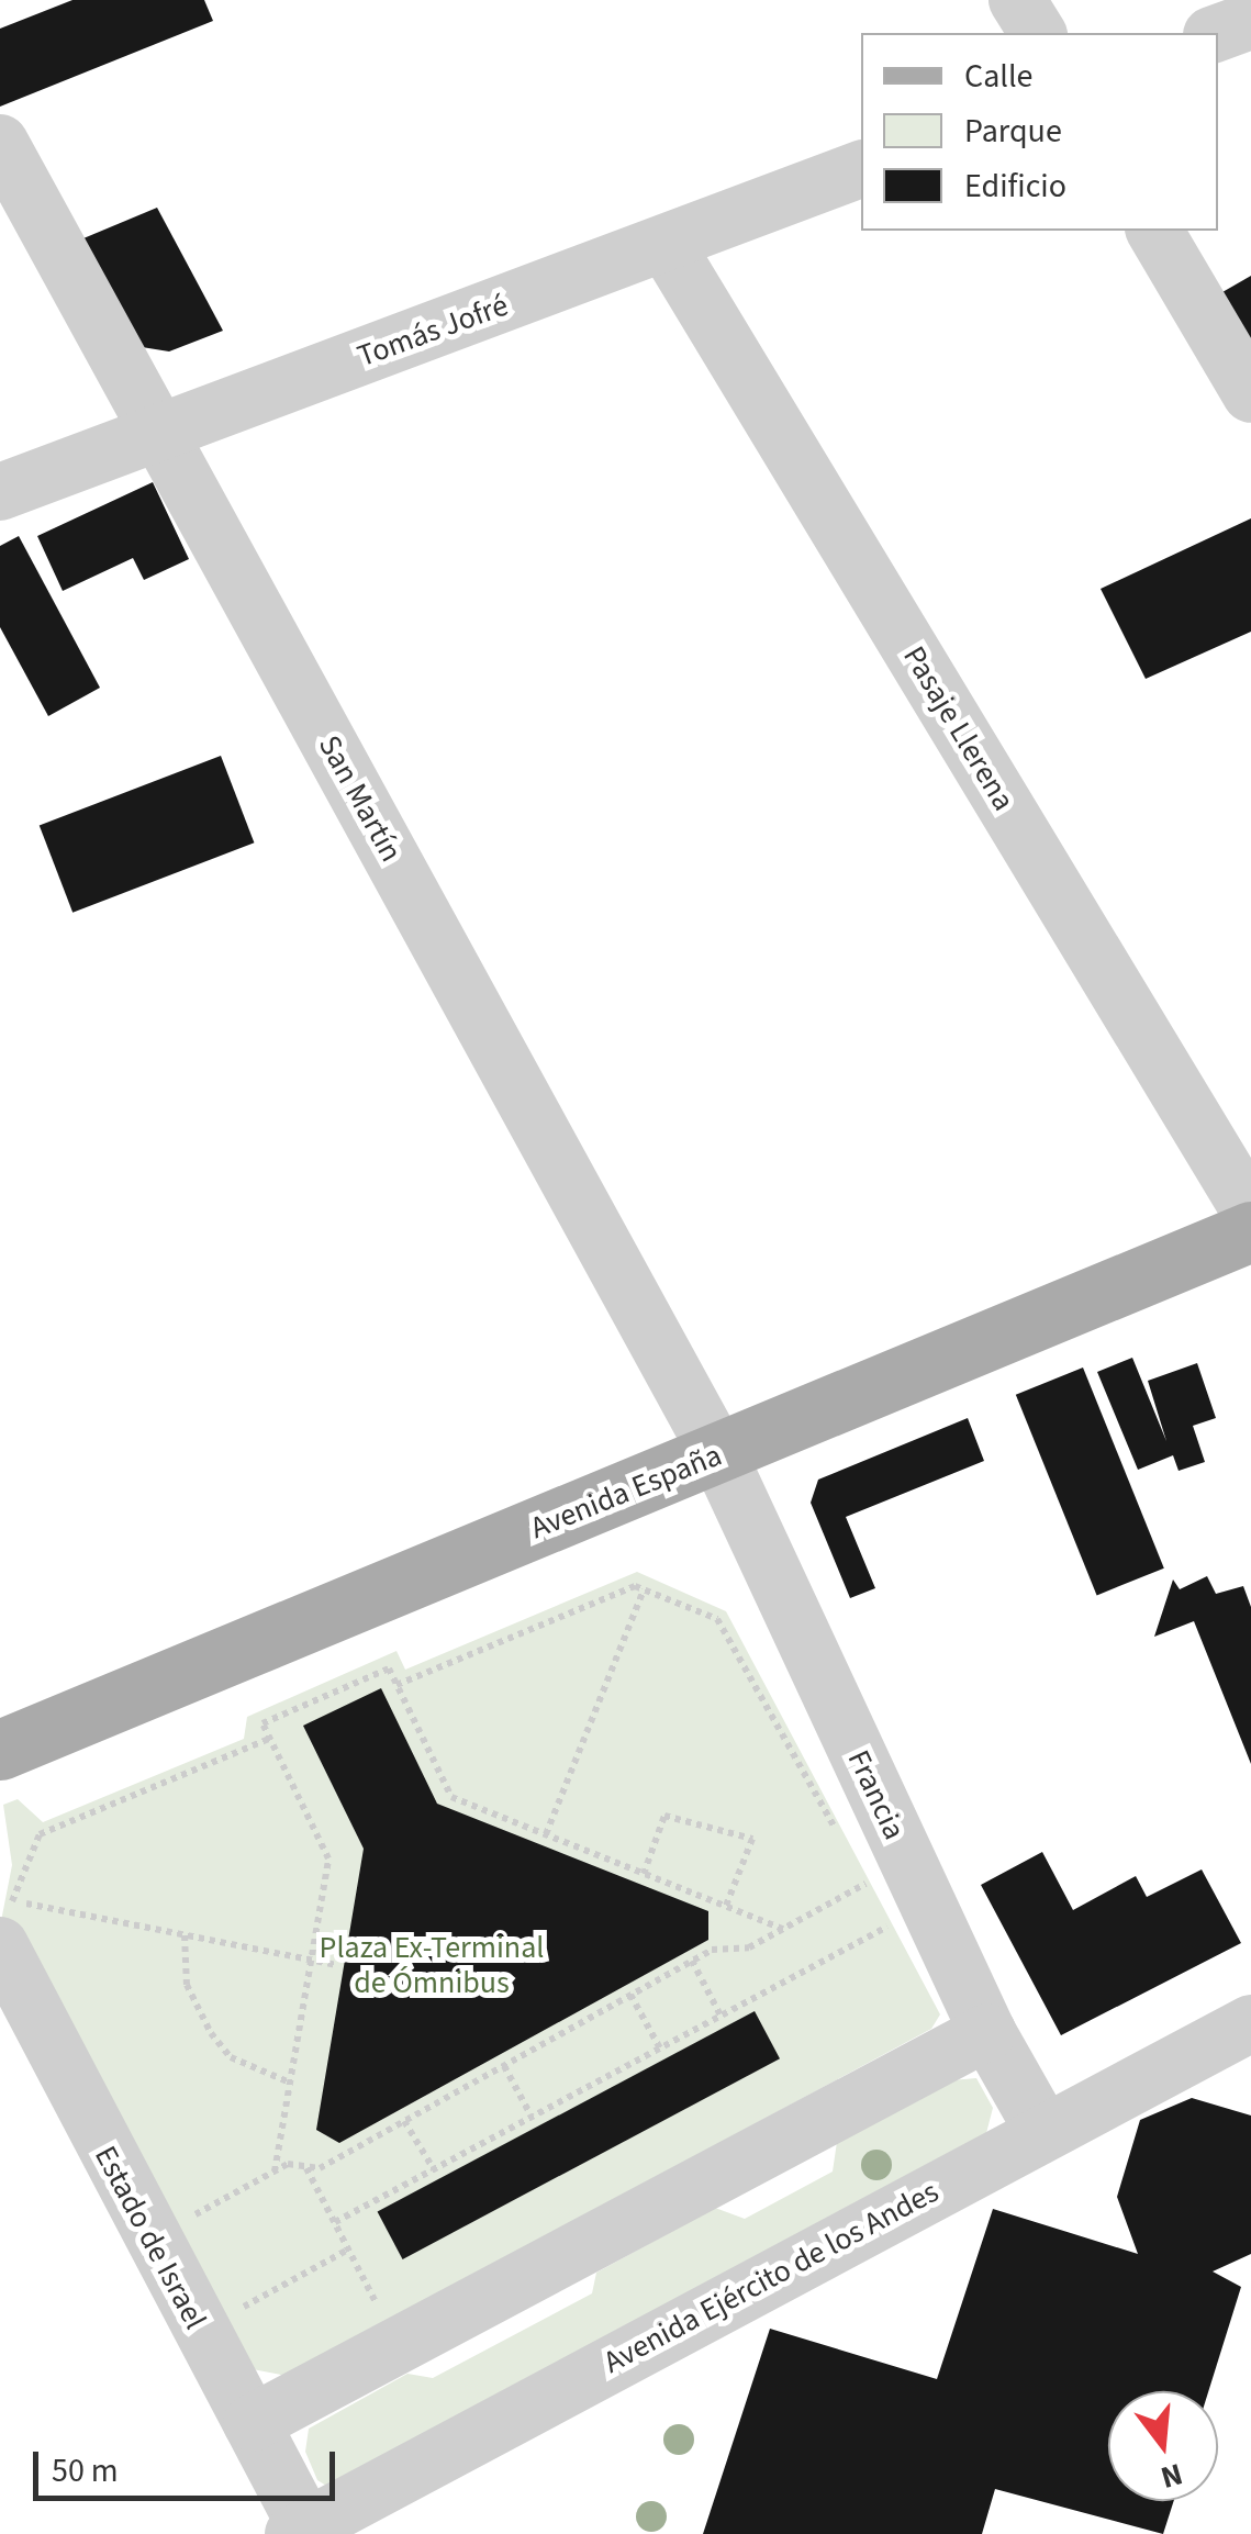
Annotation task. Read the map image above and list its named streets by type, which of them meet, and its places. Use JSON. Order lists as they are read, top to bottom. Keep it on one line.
{"streets":{"main road":["Avenida España"],"street":["Tomás Jofré","Pasaje Llerena","San Martín","Francia","Estado de Israel","Avenida Ejército de los Andes"]},"crossings":[["Tomás Jofré","Pasaje Llerena"],["Tomás Jofré","San Martín"],["San Martín","Avenida España"],["San Martín","Francia"],["Avenida España","Francia"],["Francia","Avenida Ejército de los Andes"],["Estado de Israel","Avenida Ejército de los Andes"]],"parks":["Plaza Ex-Terminal de Ómnibus"],"legend":["Calle","Parque","Edificio"],"scale_bar":"50 m","north":"bottom"}
